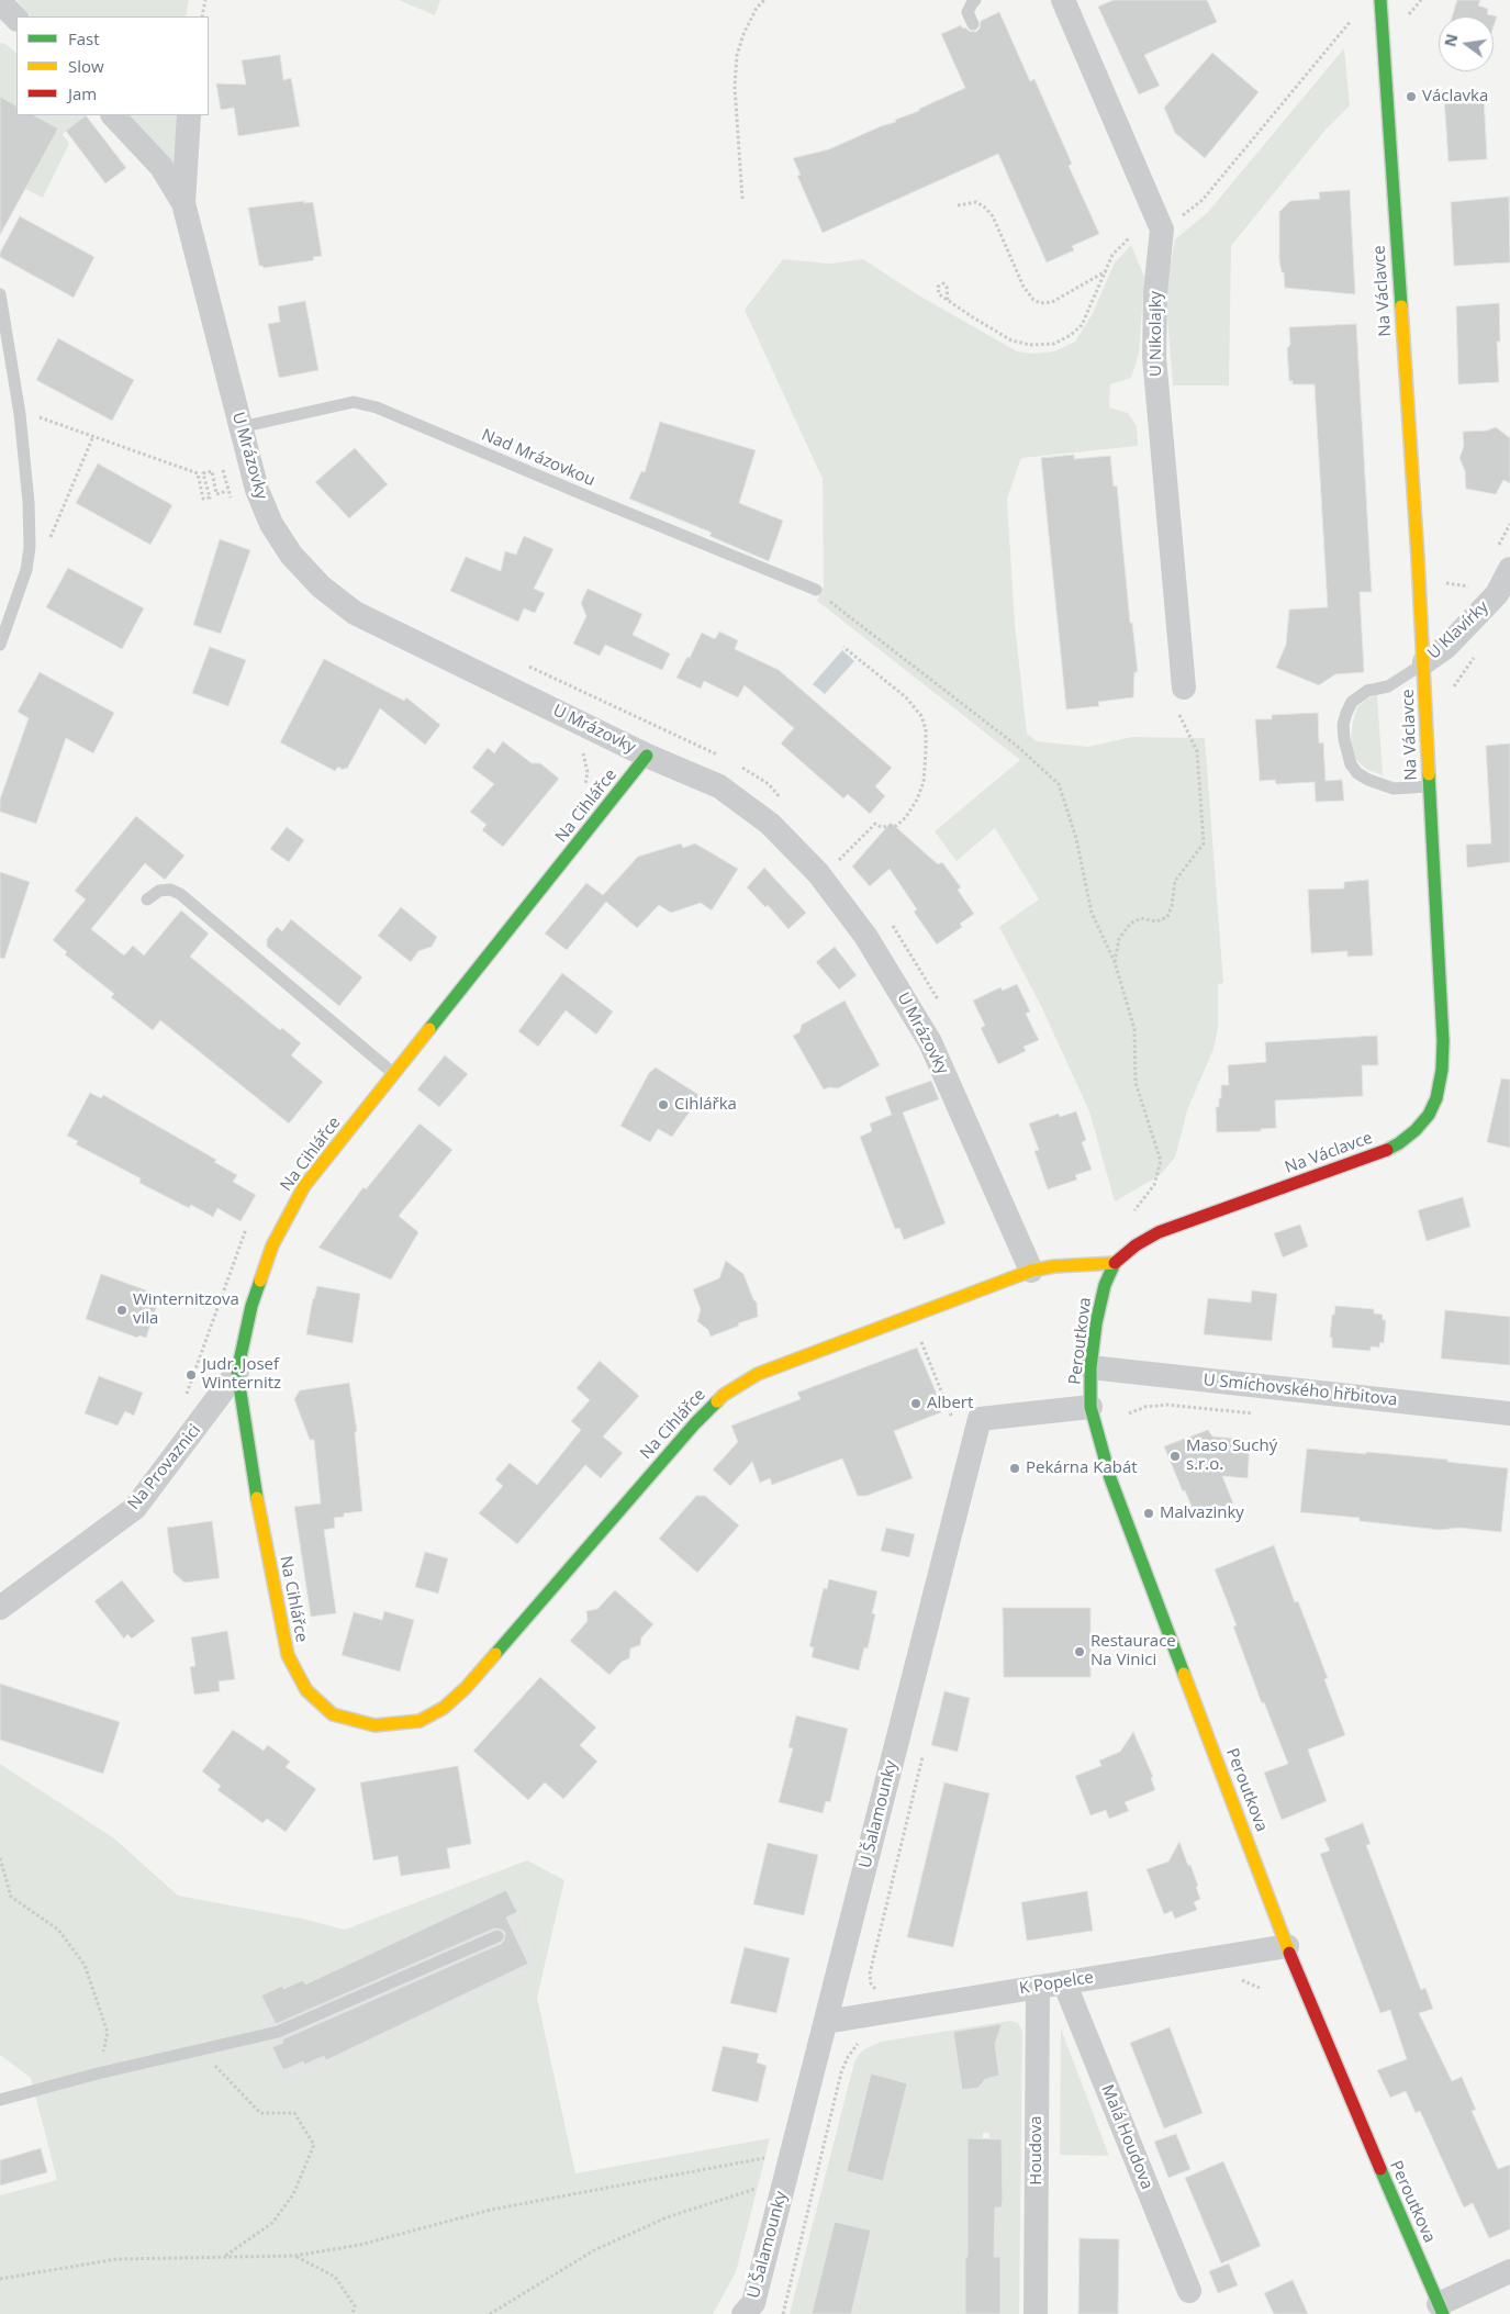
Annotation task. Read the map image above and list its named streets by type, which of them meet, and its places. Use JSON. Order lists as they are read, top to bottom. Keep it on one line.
{"streets":{"street":["Na Václavce","U Nikolajky","U Mrázovky","U Klavírky","Na Cihlářce","Peroutkova","U Smíchovského hřbitova","Na Provaznici","U Šalamounky","K Popelce","Malá Houdova","Houdova"],"lane":["Nad Mrázovkou"]},"crossings":[["Na Václavce","U Klavírky"],["Na Václavce","Na Cihlářce"],["Na Václavce","Peroutkova"],["U Mrázovky","Nad Mrázovkou"],["U Mrázovky","Na Cihlářce"],["Na Cihlářce","Peroutkova"],["Na Cihlářce","Na Provaznici"],["Peroutkova","U Smíchovského hřbitova"],["Peroutkova","U Šalamounky"],["Peroutkova","K Popelce"],["U Šalamounky","K Popelce"],["K Popelce","Malá Houdova"],["K Popelce","Houdova"]],"places":["Václavka","Cihlářka","Winternitzova vila","Judr. Josef Winternitz","Albert","Maso Suchý s.r.o.","Pekárna Kabát","Malvazinky","Restaurace Na Vinici"],"legend":["Fast","Slow","Jam"],"north":"left"}
